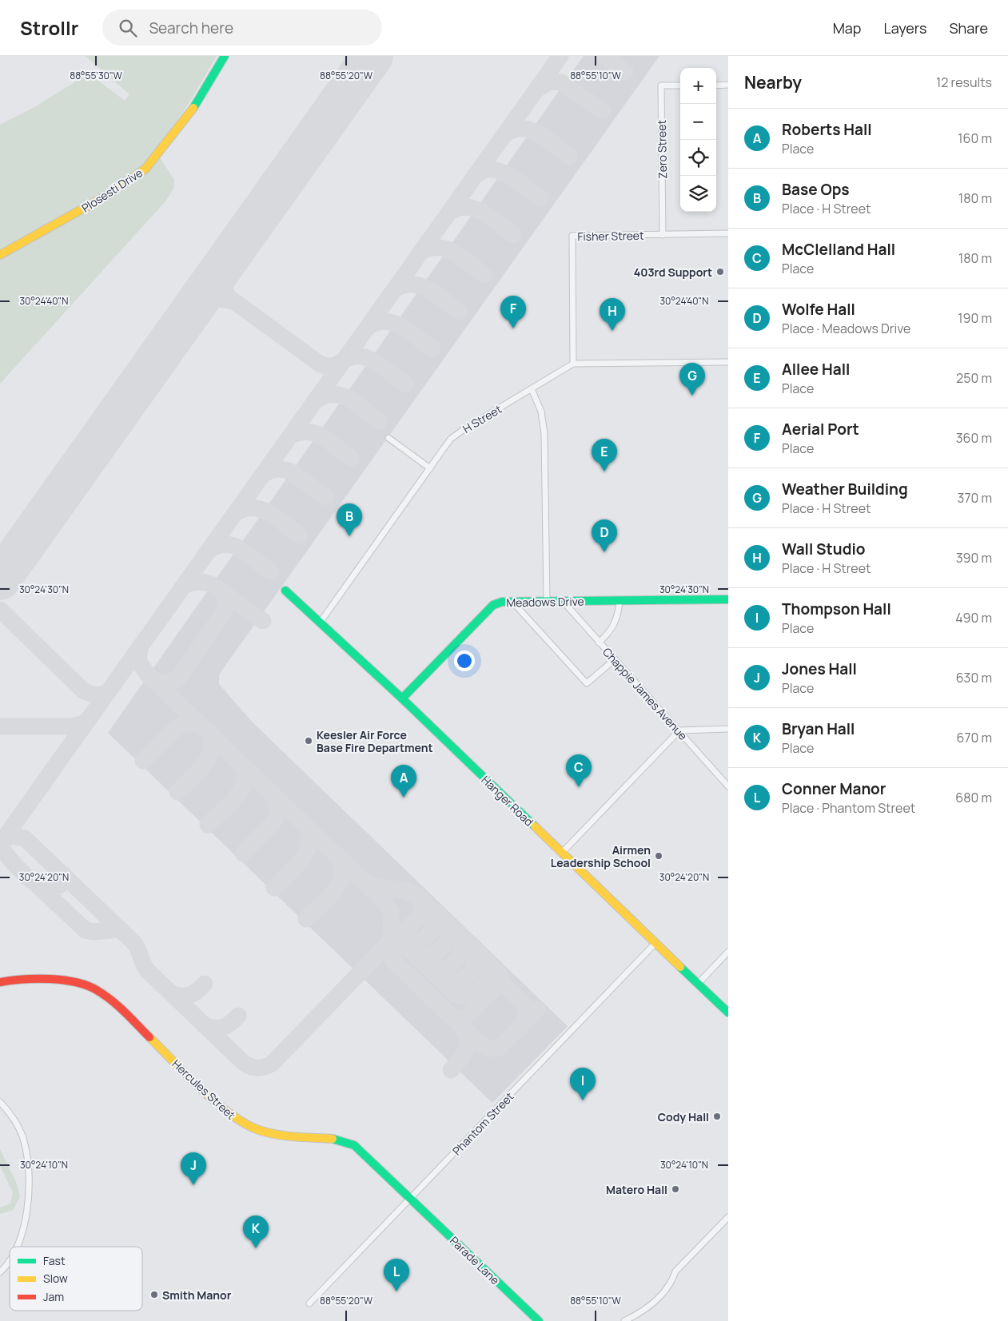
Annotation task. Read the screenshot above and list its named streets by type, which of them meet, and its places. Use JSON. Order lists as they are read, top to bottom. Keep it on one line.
{"streets":{"street":["Zero Street","Plosesti Drive","Fisher Street","H Street","Meadows Drive","Chappie James Avenue","Hanger Road","Hercules Street","Phantom Street","Parade Lane"]},"crossings":[["Zero Street","Fisher Street"],["Fisher Street","H Street"],["H Street","Hanger Road"],["Meadows Drive","Chappie James Avenue"],["Meadows Drive","Hanger Road"],["Hanger Road","Phantom Street"],["Hercules Street","Phantom Street"],["Hercules Street","Parade Lane"],["Phantom Street","Parade Lane"]],"places":["403rd Support","Keesler Air Force Base Fire Department","Airmen Leadership School","Cody Hall","Matero Hall","Smith Manor"],"legend":["Fast","Slow","Jam"],"page":{"header":"Strollr","search":"Search here","nav":["Map","Layers","Share"],"heading":["Nearby","12 results"],"map_buttons":["+","−"],"list":[{"mark":"A","name":"Roberts Hall","note":"Place","value":"160 m"},{"mark":"B","name":"Base Ops","note":"Place · H Street","value":"180 m"},{"mark":"C","name":"McClelland Hall","note":"Place","value":"180 m"},{"mark":"D","name":"Wolfe Hall","note":"Place · Meadows Drive","value":"190 m"},{"mark":"E","name":"Allee Hall","note":"Place","value":"250 m"},{"mark":"F","name":"Aerial Port","note":"Place","value":"360 m"},{"mark":"G","name":"Weather Building","note":"Place · H Street","value":"370 m"},{"mark":"H","name":"Wall Studio","note":"Place · H Street","value":"390 m"},{"mark":"I","name":"Thompson Hall","note":"Place","value":"490 m"},{"mark":"J","name":"Jones Hall","note":"Place","value":"630 m"},{"mark":"K","name":"Bryan Hall","note":"Place","value":"670 m"},{"mark":"L","name":"Conner Manor","note":"Place · Phantom Street","value":"680 m"}],"pins":["F","H","G","E","B","D","C","A","I","J","K","L"]},"coordinates":["88°55'30\"W","88°55'20\"W","88°55'10\"W","30°24'40\"N","30°24'30\"N","30°24'20\"N","30°24'10\"N"]}
